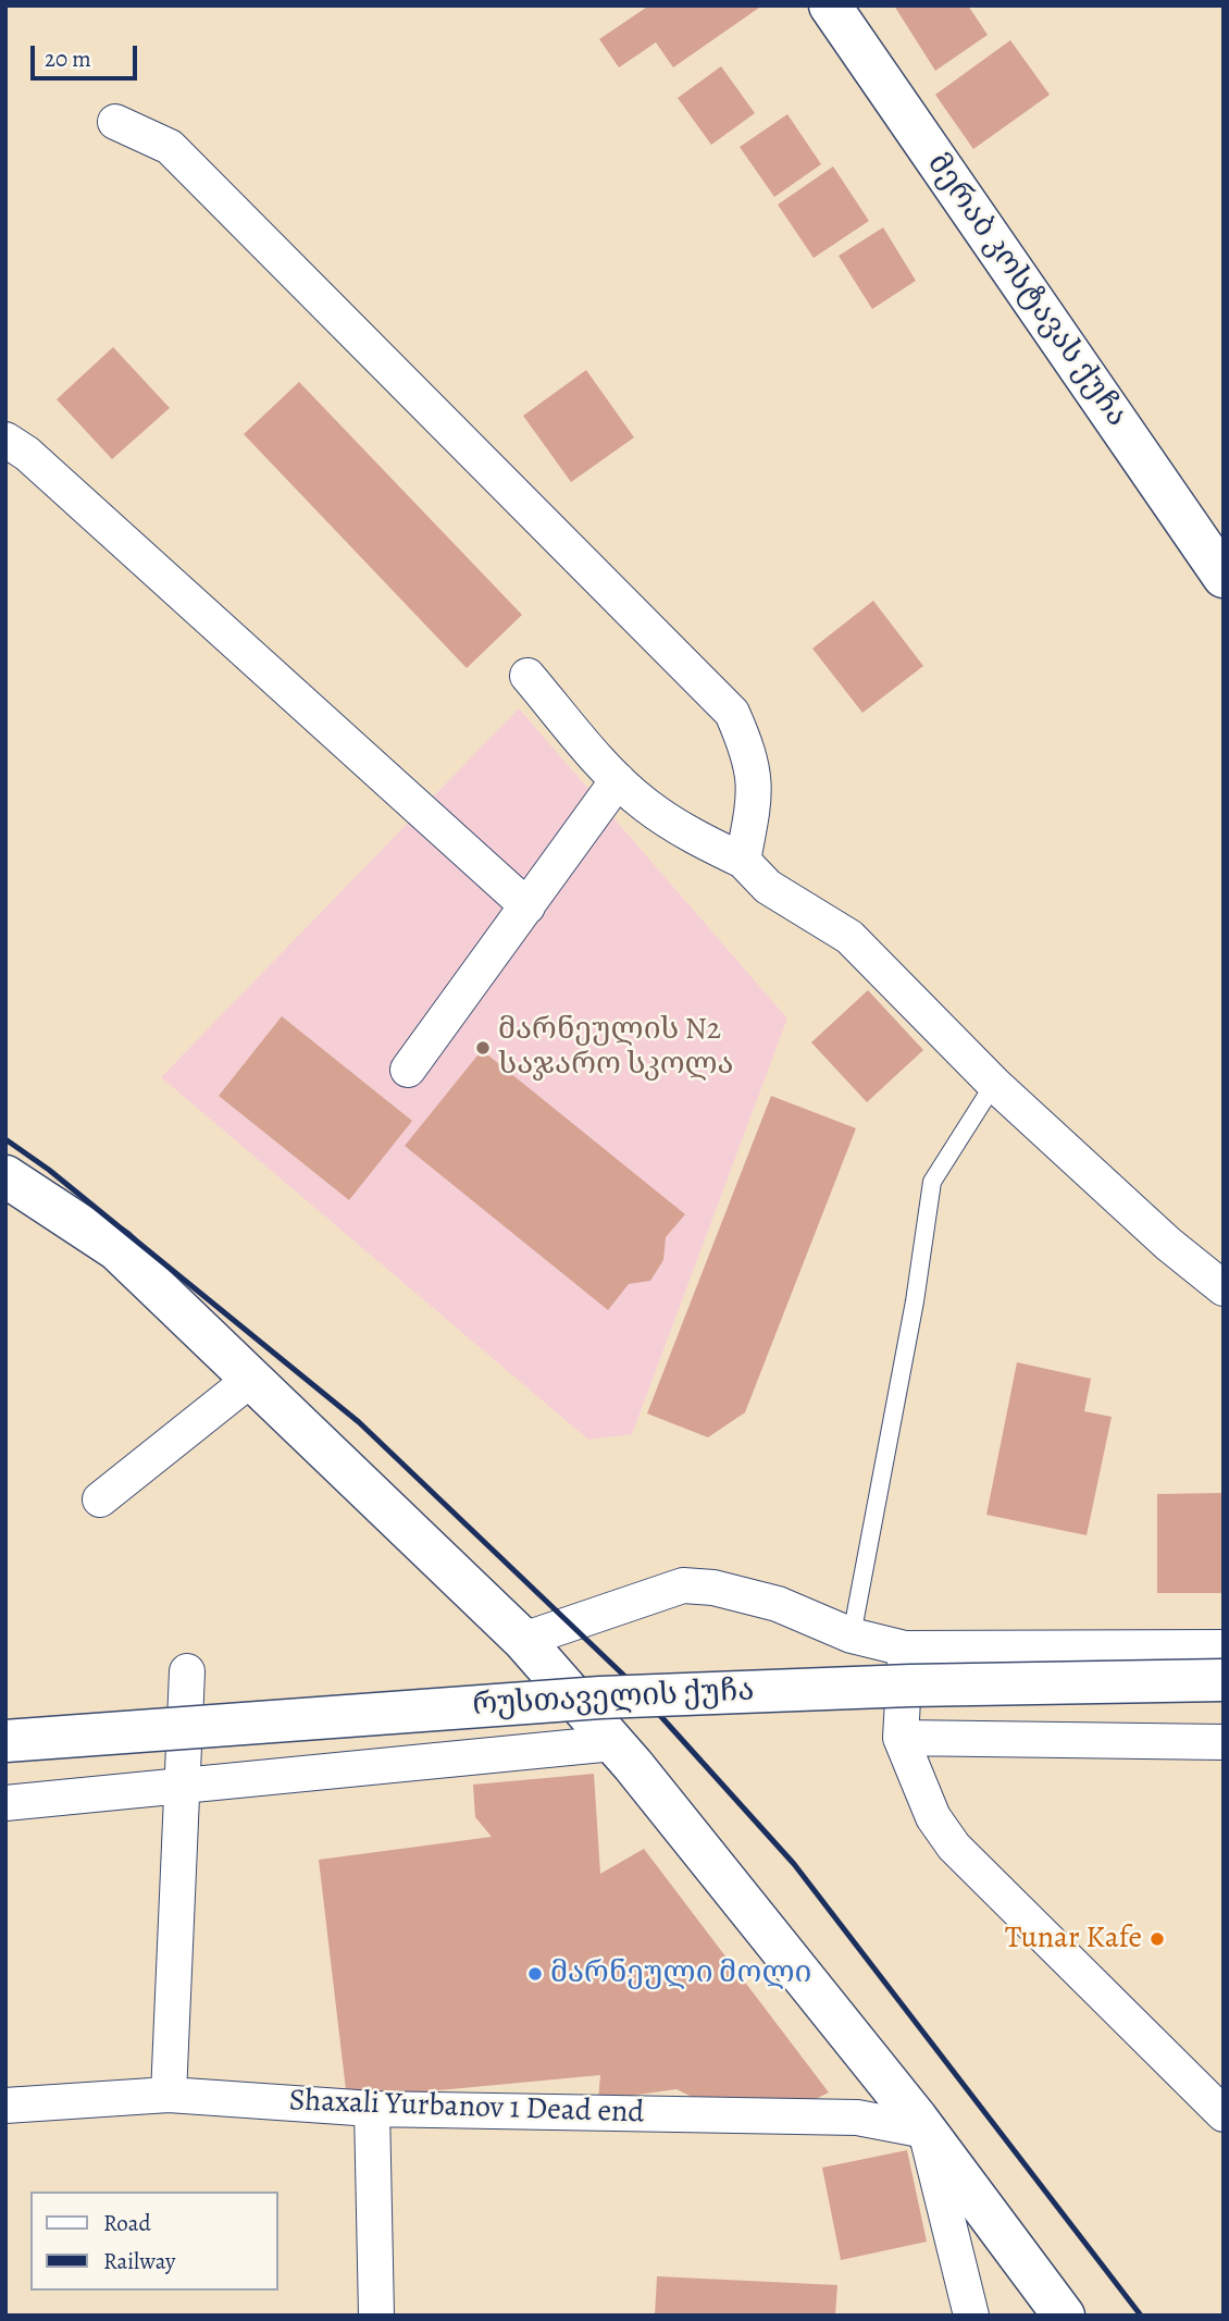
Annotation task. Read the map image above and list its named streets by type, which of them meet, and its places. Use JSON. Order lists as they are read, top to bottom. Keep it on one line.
{"streets":{"main road":["მერაბ კოსტავას ქუჩა","რუსთაველის ქუჩა"],"street":["Shaxali Yurbanov 1 Dead end"]},"places":["მარნეულის N2 საჯარო სკოლა","Tunar Kafe","მარნეული მოლი"],"legend":["Road","Railway"],"scale_bar":"20 m"}
